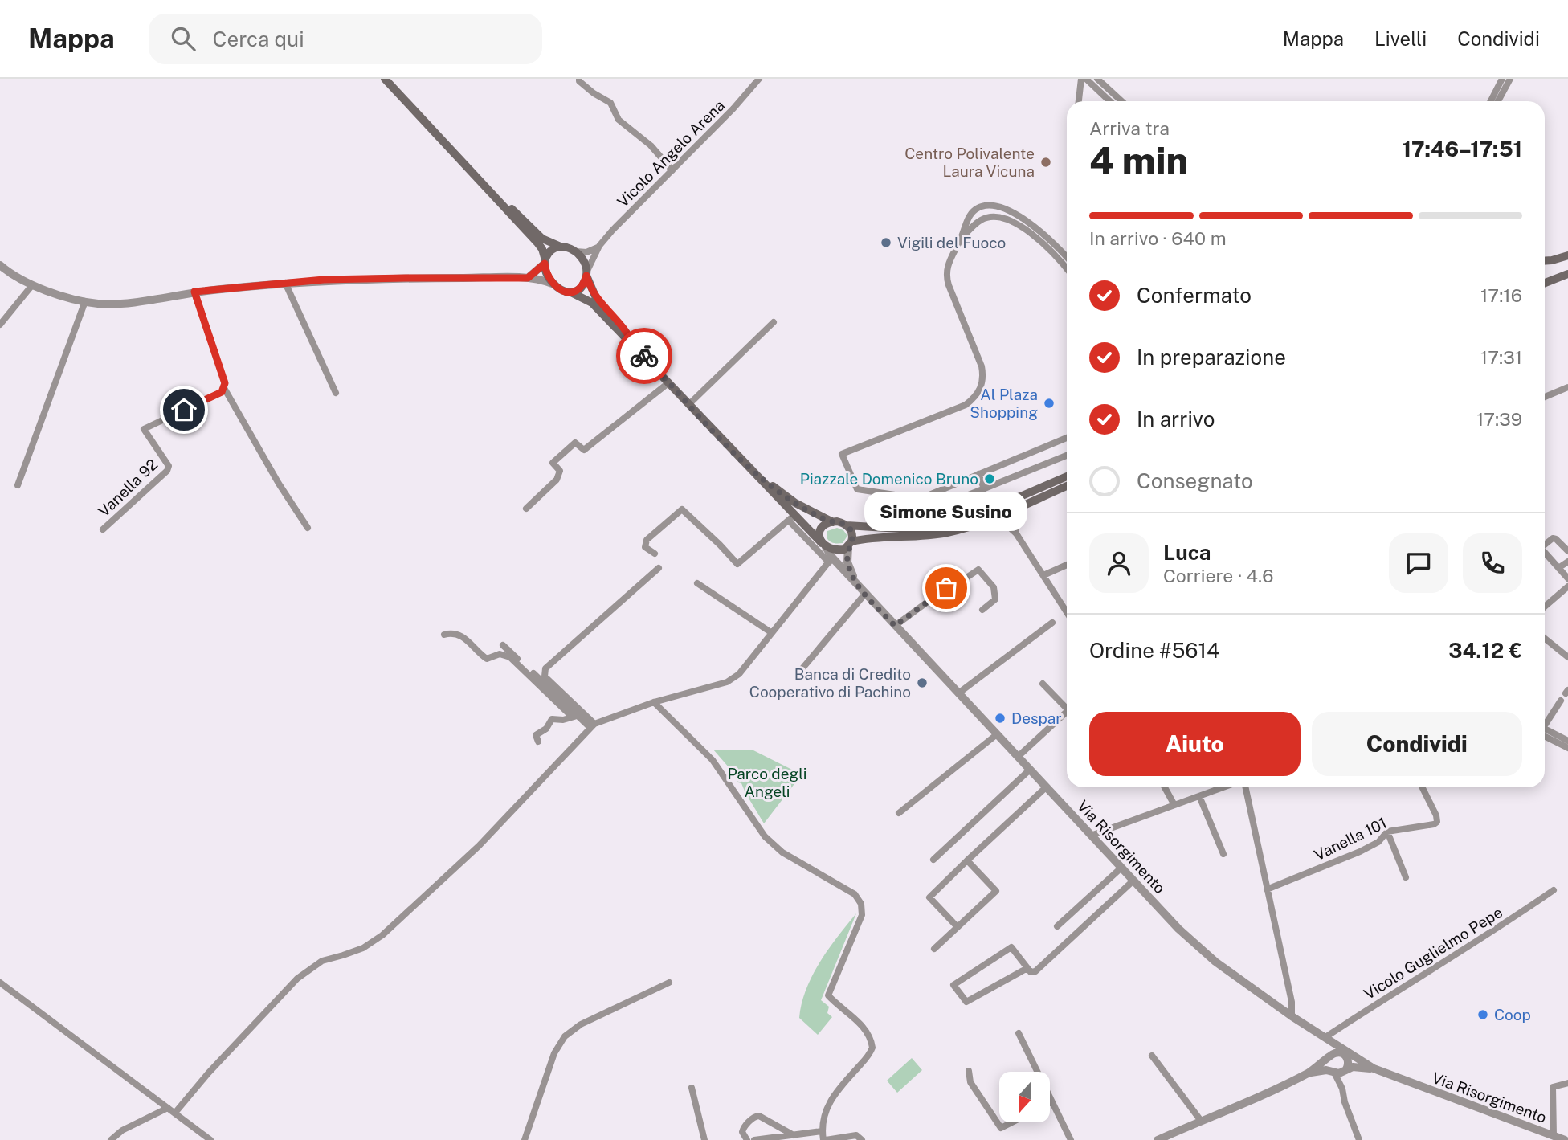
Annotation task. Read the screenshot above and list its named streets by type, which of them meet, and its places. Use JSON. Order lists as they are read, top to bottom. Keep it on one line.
{"streets":{"street":["Vicolo Angelo Arena","Vanella 92","Vanella 101","Via Risorgimento","Vicolo Guglielmo Pepe"]},"crossings":[["Via Risorgimento","Vicolo Guglielmo Pepe"]],"parks":["Parco degli Angeli"],"places":["Centro Polivalente Laura Vicuna","Vigili del Fuoco","Al Plaza Shopping","Piazzale Domenico Bruno","Simone Susino","Banca di Credito Cooperativo di Pachino","Despar","Coop"],"north":"bottom","page":{"header":"Mappa","search":"Cerca qui","nav":["Mappa","Livelli","Condividi"],"heading":["4 min","Arriva tra","17:46–17:51"],"panel":["Luca","Corriere · 4.6","Ordine #5614","34.12 €"],"bar":"In arrivo · 640 m","list":[["Confermato","17:16"],["In preparazione","17:31"],["In arrivo","17:39"],"Consegnato"],"bubble":"Simone Susino","buttons":["Aiuto","Condividi"]}}
